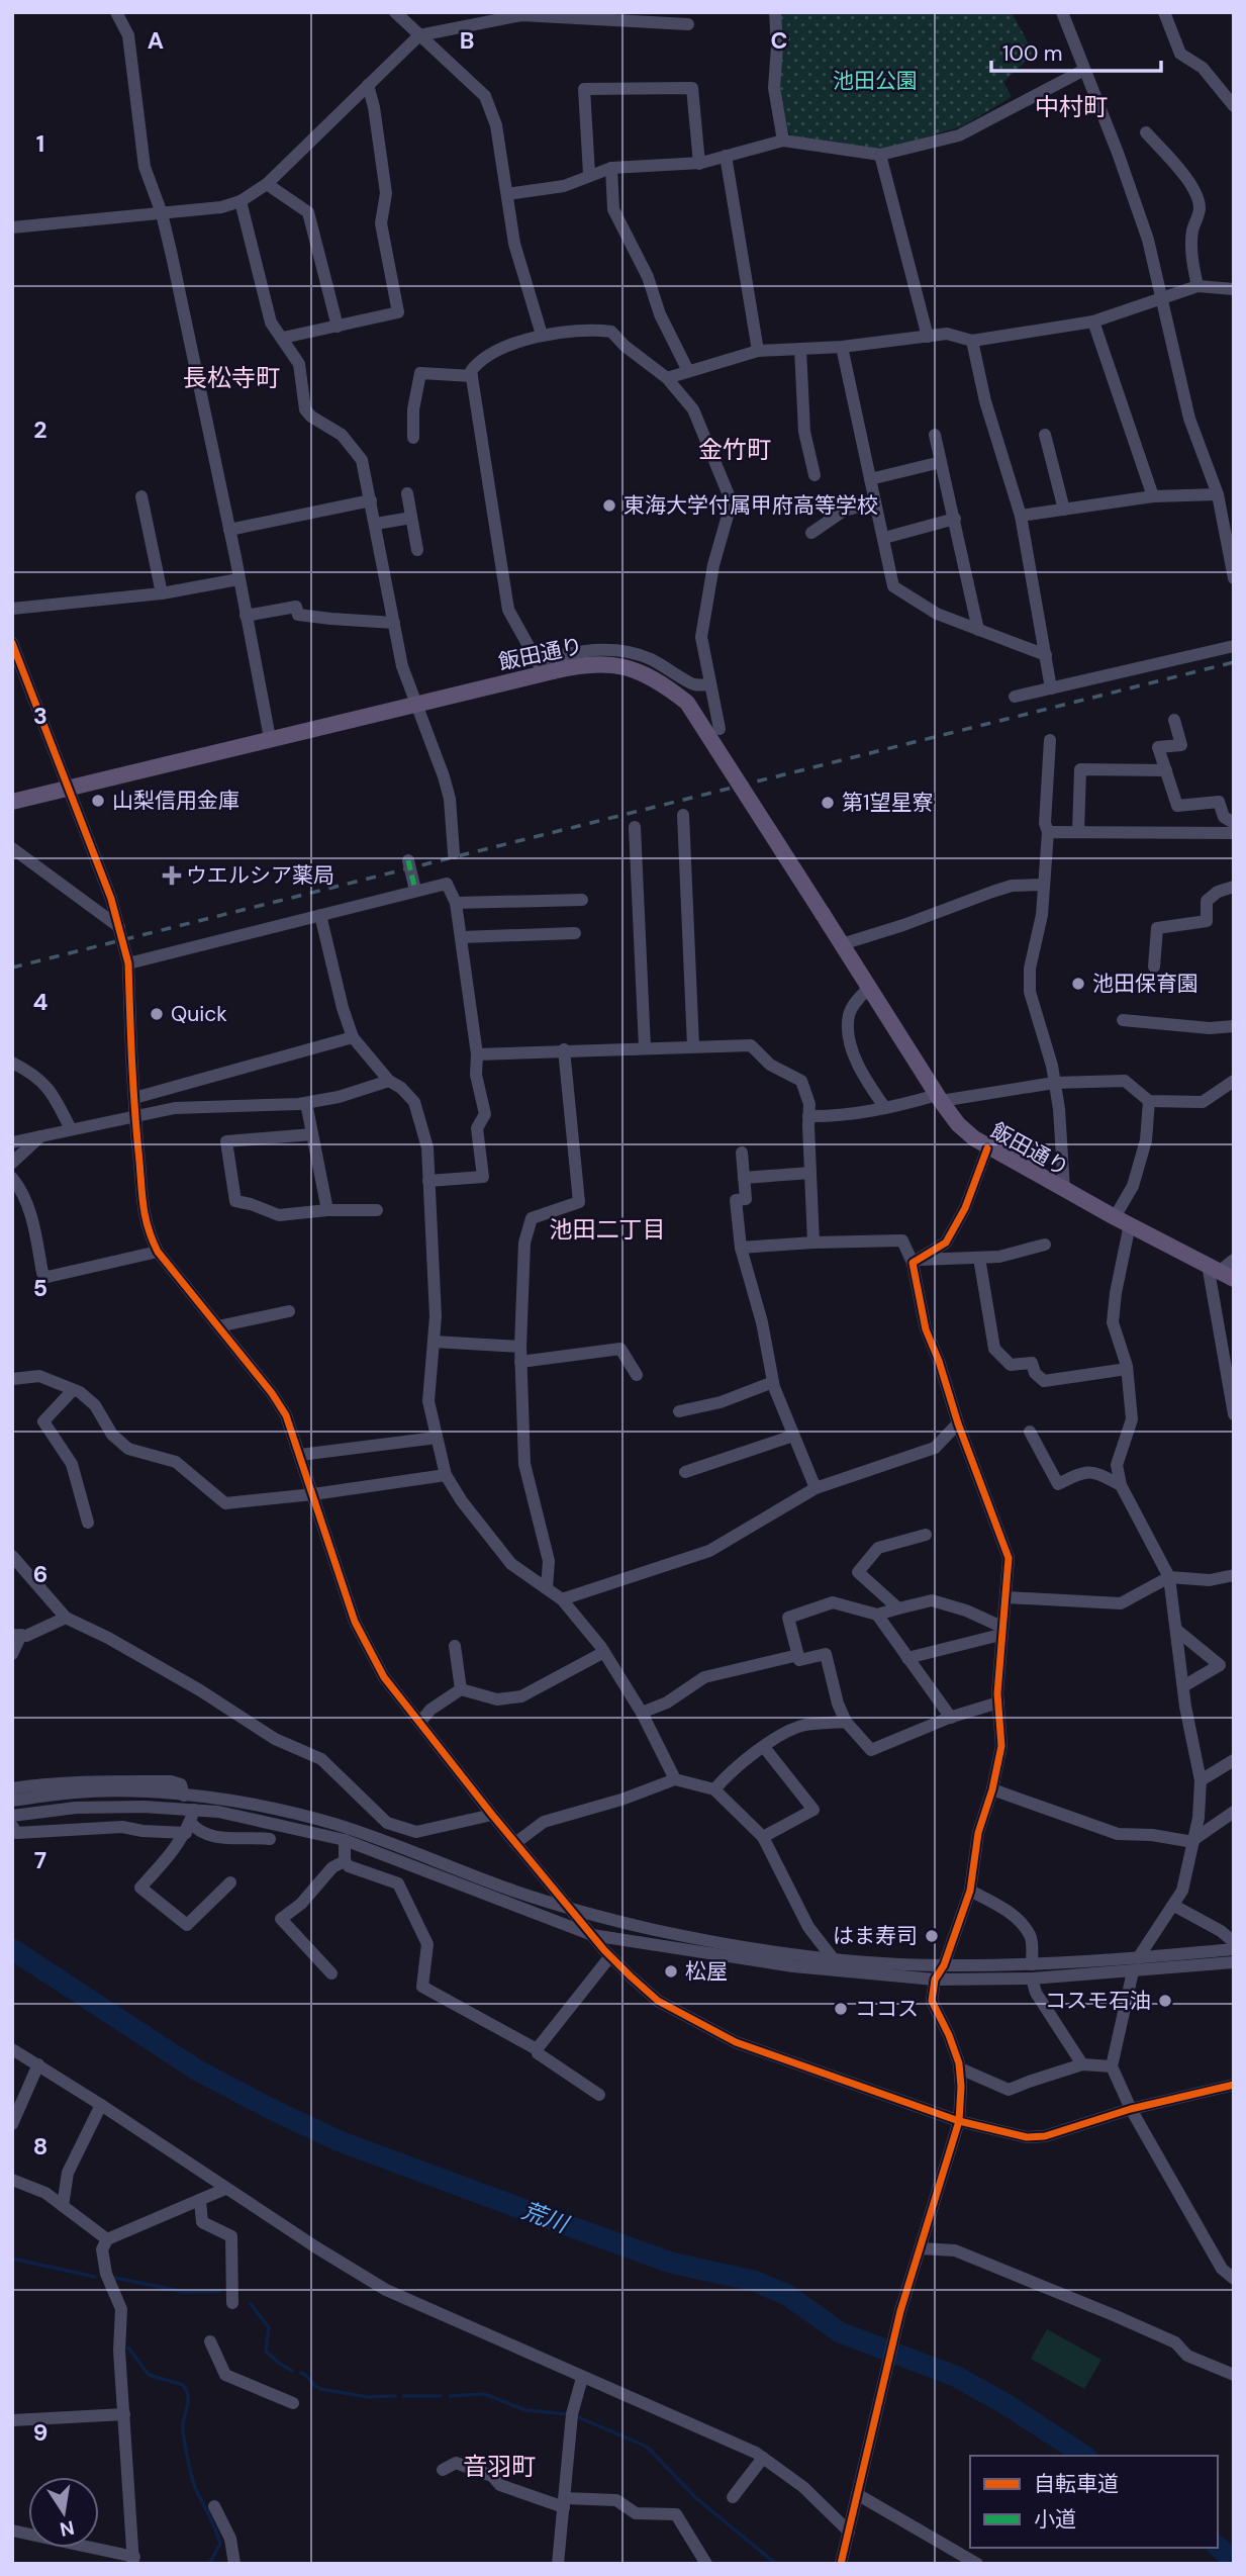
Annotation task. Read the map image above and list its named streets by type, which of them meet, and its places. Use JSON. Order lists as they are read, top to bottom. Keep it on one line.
{"streets":{"main road":["飯田通り"]},"districts":["中村町","長松寺町","金竹町","池田二丁目","音羽町"],"water":["荒川"],"parks":["池田公園"],"places":{"other":["東海大学付属甲府高等学校","山梨信用金庫","第1望星寮","池田保育園","Quick","はま寿司","松屋","コスモ石油","ココス"],"health":["ウエルシア薬局"]},"legend":["自転車道","小道"],"scale_bar":"100 m","north":"bottom","grid":{"columns":["A","B","C"],"rows":["1","2","3","4","5","6","7","8","9"]}}
